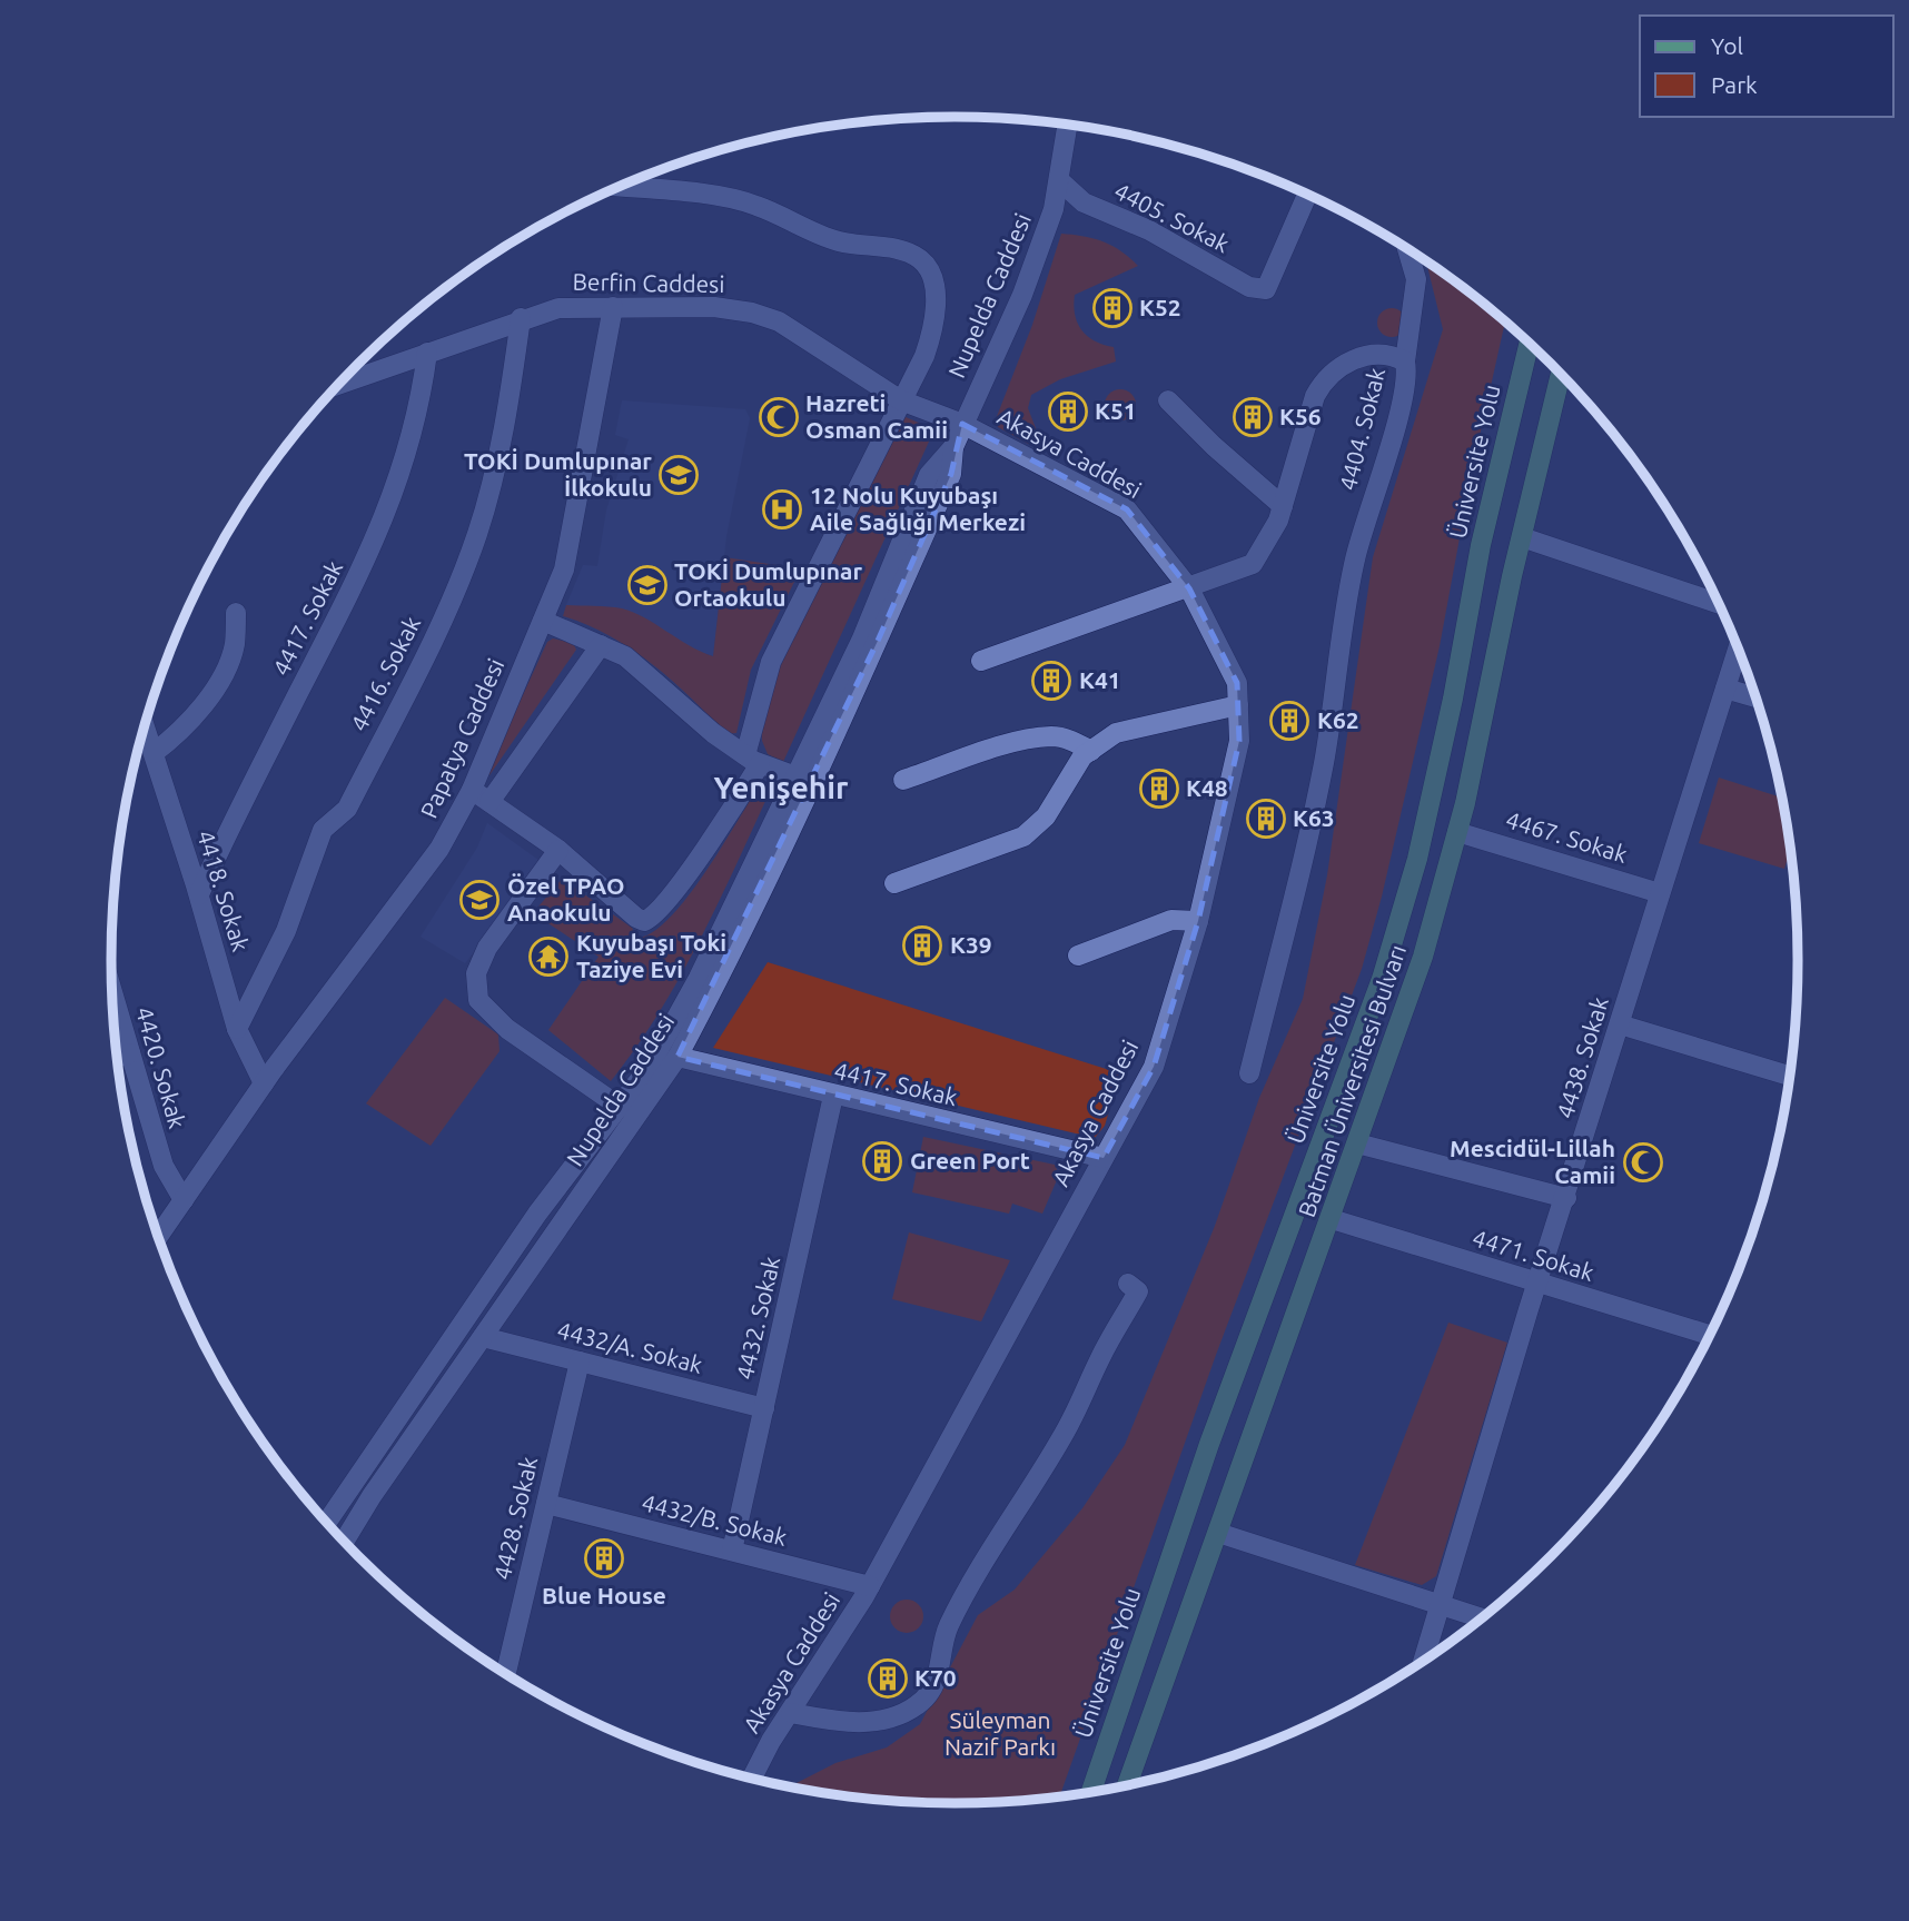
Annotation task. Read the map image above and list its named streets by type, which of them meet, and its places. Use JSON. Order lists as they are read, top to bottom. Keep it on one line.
{"streets":{"main road":["Üniversite Yolu","Batman Üniversitesi Bulvarı"],"street":["4405. Sokak","Berfin Caddesi","Nupelda Caddesi","4404. Sokak","Akasya Caddesi","4417. Sokak","4416. Sokak","Papatya Caddesi","4467. Sokak","4418. Sokak","4438. Sokak","4420. Sokak","4471. Sokak","4432. Sokak","4432/A. Sokak","4428. Sokak","4432/B. Sokak"]},"crossings":[["4405. Sokak","Nupelda Caddesi"],["Berfin Caddesi","Nupelda Caddesi"],["Berfin Caddesi","Akasya Caddesi"],["Berfin Caddesi","4417. Sokak"],["Berfin Caddesi","4416. Sokak"],["Berfin Caddesi","Papatya Caddesi"],["Nupelda Caddesi","Akasya Caddesi"],["Nupelda Caddesi","4417. Sokak"],["Nupelda Caddesi","4432/A. Sokak"],["4404. Sokak","Akasya Caddesi"],["Akasya Caddesi","4417. Sokak"],["Akasya Caddesi","4432/B. Sokak"],["4417. Sokak","4418. Sokak"],["4417. Sokak","4432. Sokak"],["4416. Sokak","4418. Sokak"],["Papatya Caddesi","4418. Sokak"],["Papatya Caddesi","4420. Sokak"],["4467. Sokak","4438. Sokak"],["4467. Sokak","Batman Üniversitesi Bulvarı"],["4438. Sokak","4471. Sokak"],["Batman Üniversitesi Bulvarı","4471. Sokak"],["4432. Sokak","4432/A. Sokak"],["4432. Sokak","4432/B. Sokak"],["4432/A. Sokak","4428. Sokak"],["4428. Sokak","4432/B. Sokak"]],"districts":["Yenişehir"],"parks":["Süleyman Nazif Parkı"],"places":{"building":["K52","K51","K56","K41","K62","K48","K63","K39","Green Port","Blue House","K70"],"mosque":["Hazreti Osman Camii","Mescidül-Lillah Camii"],"school or university":["TOKİ Dumlupınar İlkokulu","TOKİ Dumlupınar Ortaokulu","Özel TPAO Anaokulu"],"hospital":["12 Nolu Kuyubaşı Aile Sağlığı Merkezi"],"temple":["Kuyubaşı Toki Taziye Evi"]},"legend":["Yol","Park"]}
